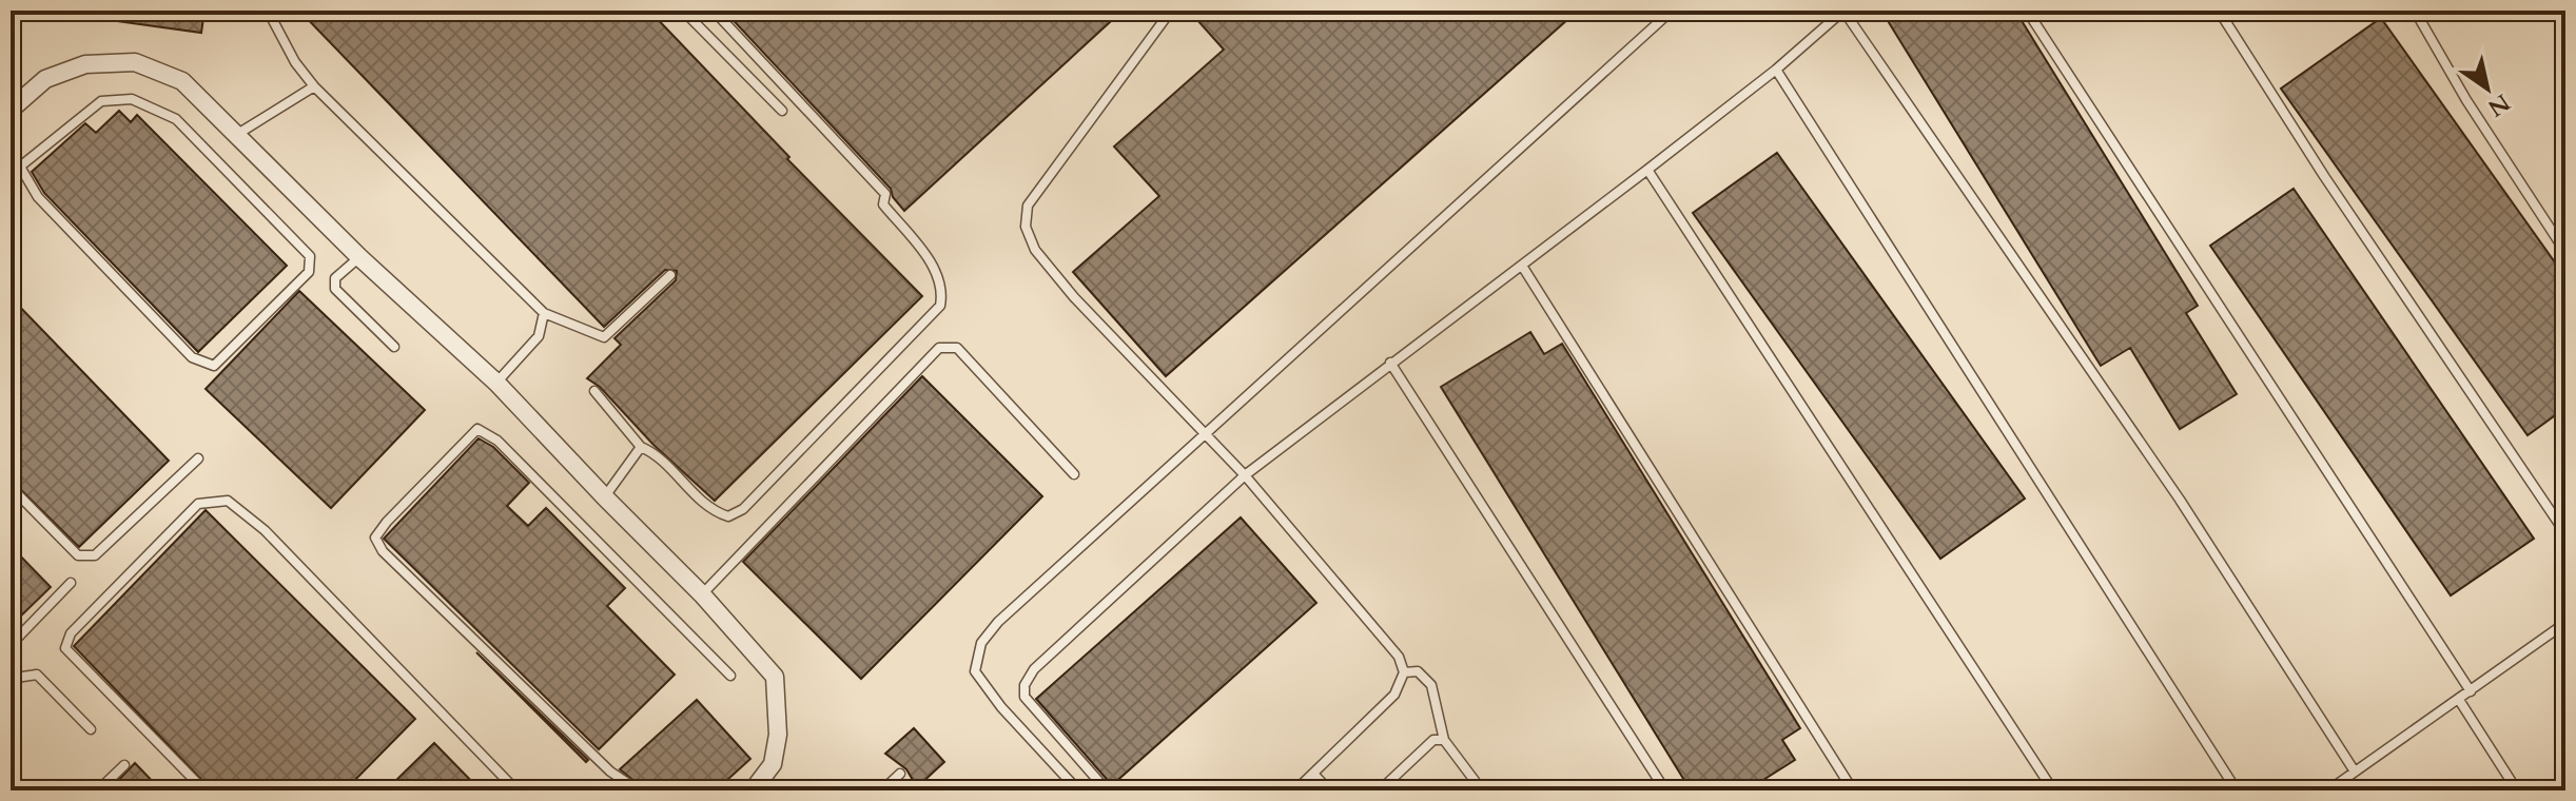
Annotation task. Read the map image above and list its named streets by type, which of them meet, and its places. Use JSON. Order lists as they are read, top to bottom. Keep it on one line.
{"north":"bottom right"}
